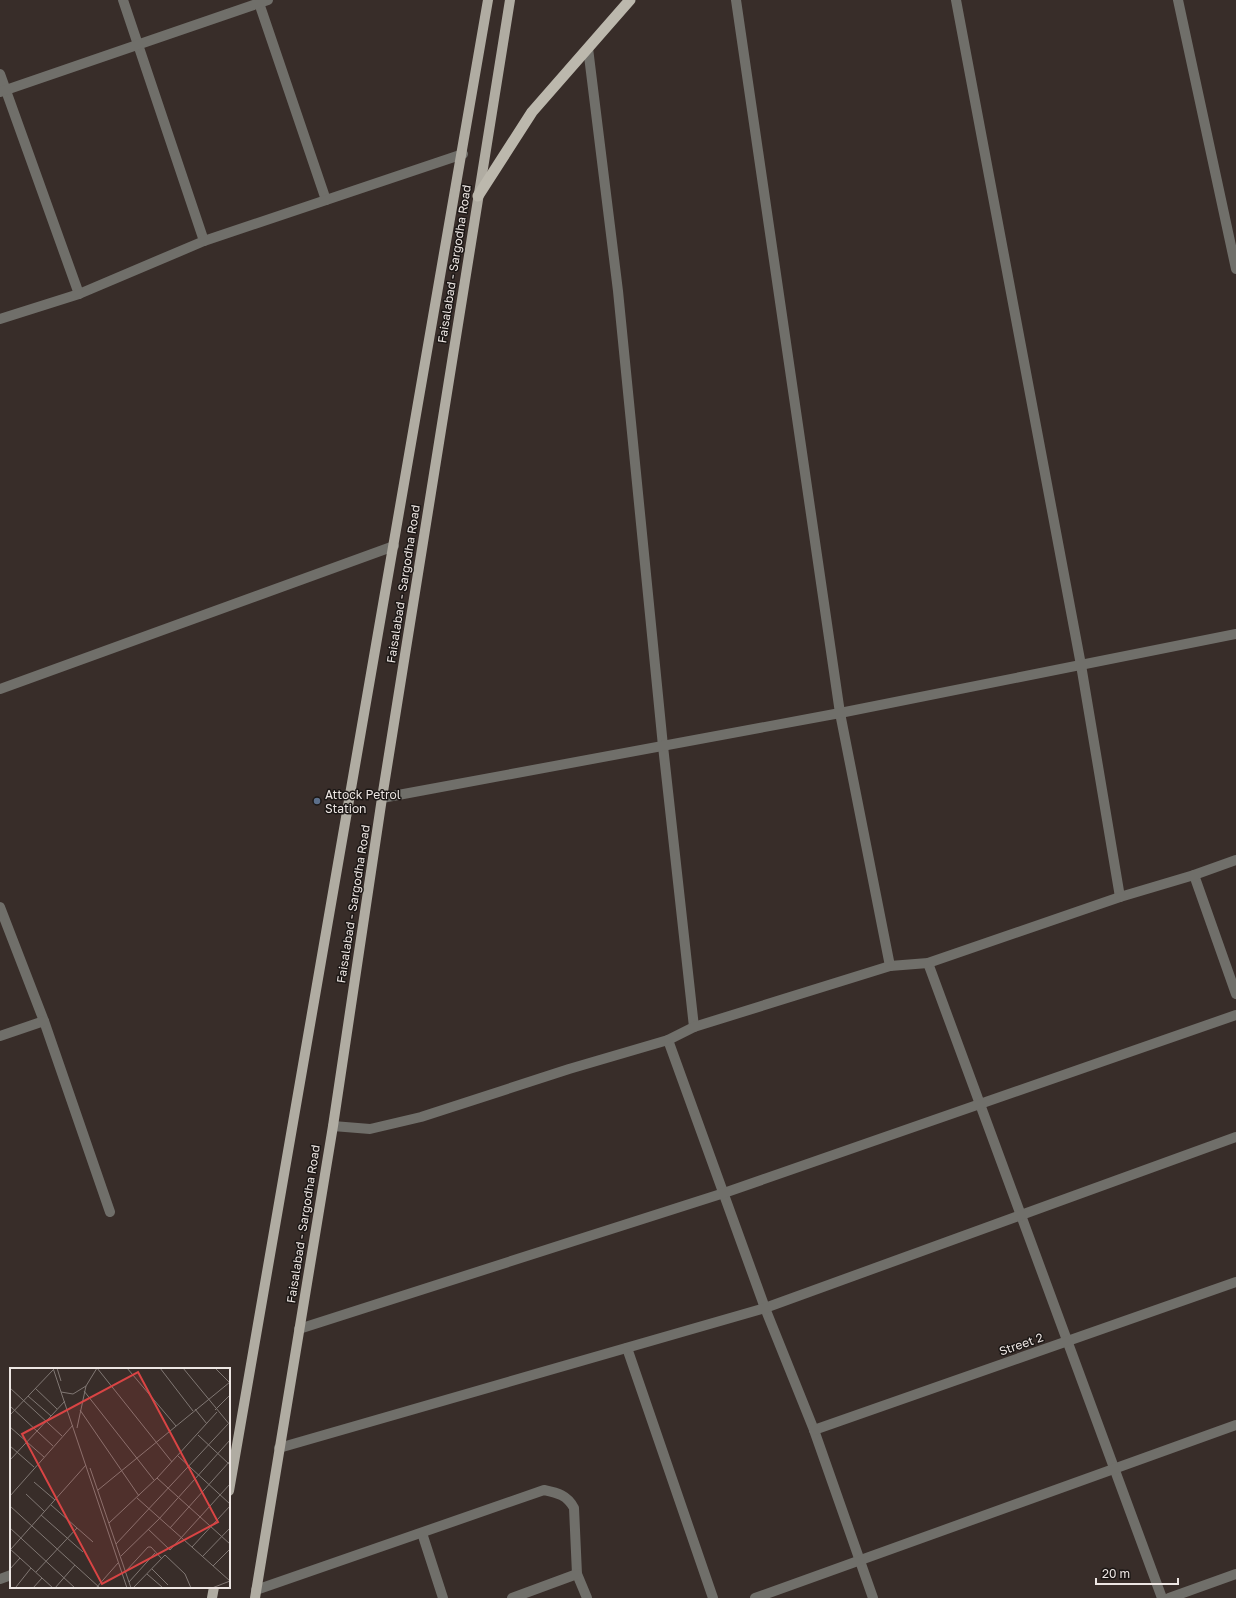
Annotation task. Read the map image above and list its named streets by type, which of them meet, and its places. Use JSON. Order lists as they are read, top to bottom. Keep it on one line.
{"streets":{"main road":["Faisalabad - Sargodha Road"],"street":["Street 2"]},"places":["Attock Petrol Station"],"scale_bar":"20 m"}
